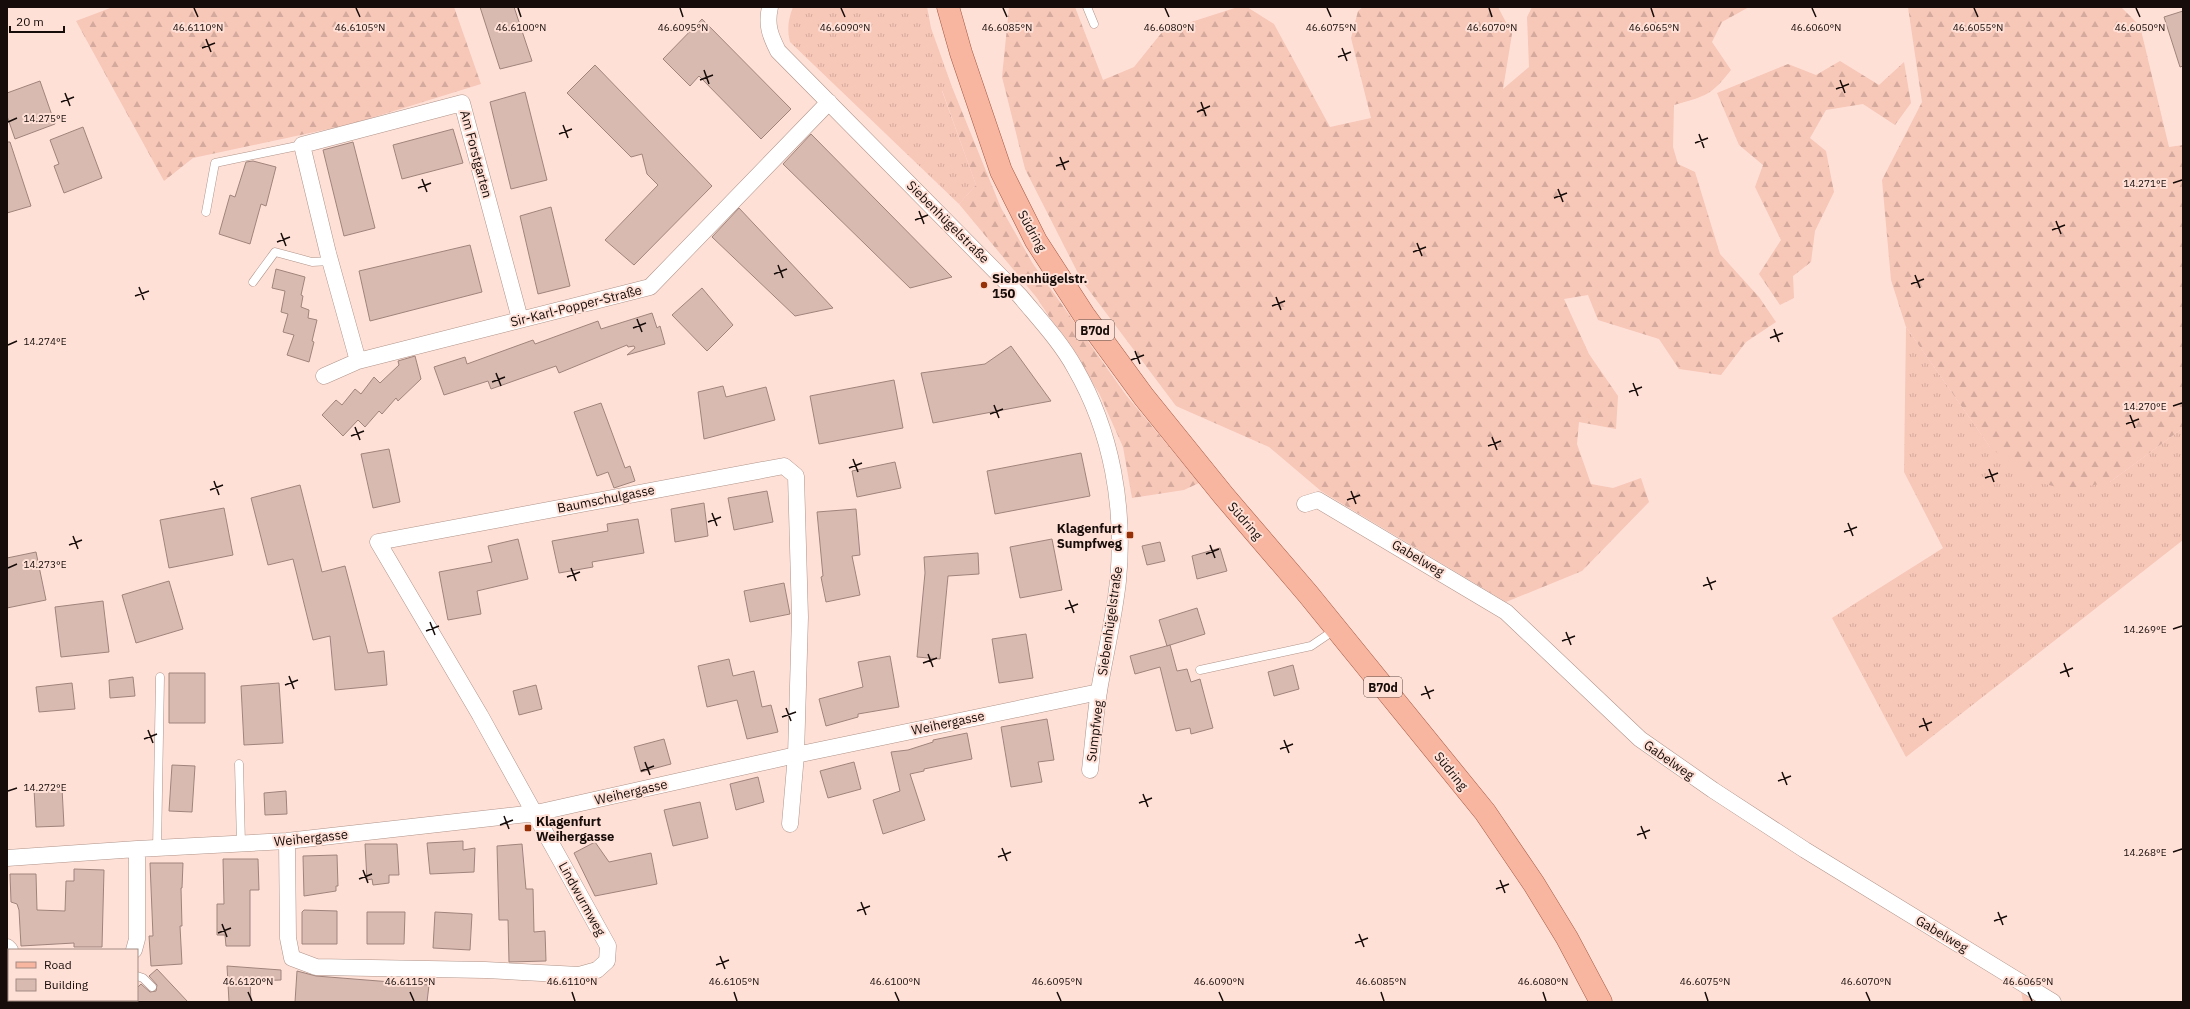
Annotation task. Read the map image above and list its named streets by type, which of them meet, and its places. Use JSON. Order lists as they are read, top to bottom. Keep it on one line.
{"streets":{"main road":["Südring","B70d"],"street":["Am Forstgarten","Siebenhügelstraße","Sir-Karl-Popper-Straße","Baumschulgasse","Gabelweg","Weihergasse","Sumpfweg","Lindwurmweg"]},"crossings":[["Am Forstgarten","Sir-Karl-Popper-Straße"],["Siebenhügelstraße","Sir-Karl-Popper-Straße"],["Siebenhügelstraße","Weihergasse"],["Siebenhügelstraße","Sumpfweg"],["Baumschulgasse","Weihergasse"],["Baumschulgasse","Lindwurmweg"],["Weihergasse","Sumpfweg"],["Weihergasse","Lindwurmweg"]],"places":{"other":["Siebenhügelstr. 150"],"transit":["Klagenfurt Sumpfweg","Klagenfurt Weihergasse"]},"legend":["Road","Building"],"scale_bar":"20 m","coordinates":["46.6050°N","46.6110°N","46.6105°N","46.6100°N","46.6095°N","46.6090°N","46.6085°N","46.6080°N","46.6075°N","46.6060°N","46.6070°N","46.6065°N","46.6055°N","14.275°E","14.271°E","14.274°E","14.270°E","14.273°E","14.269°E","14.272°E","14.268°E","46.6120°N","46.6115°N"]}
